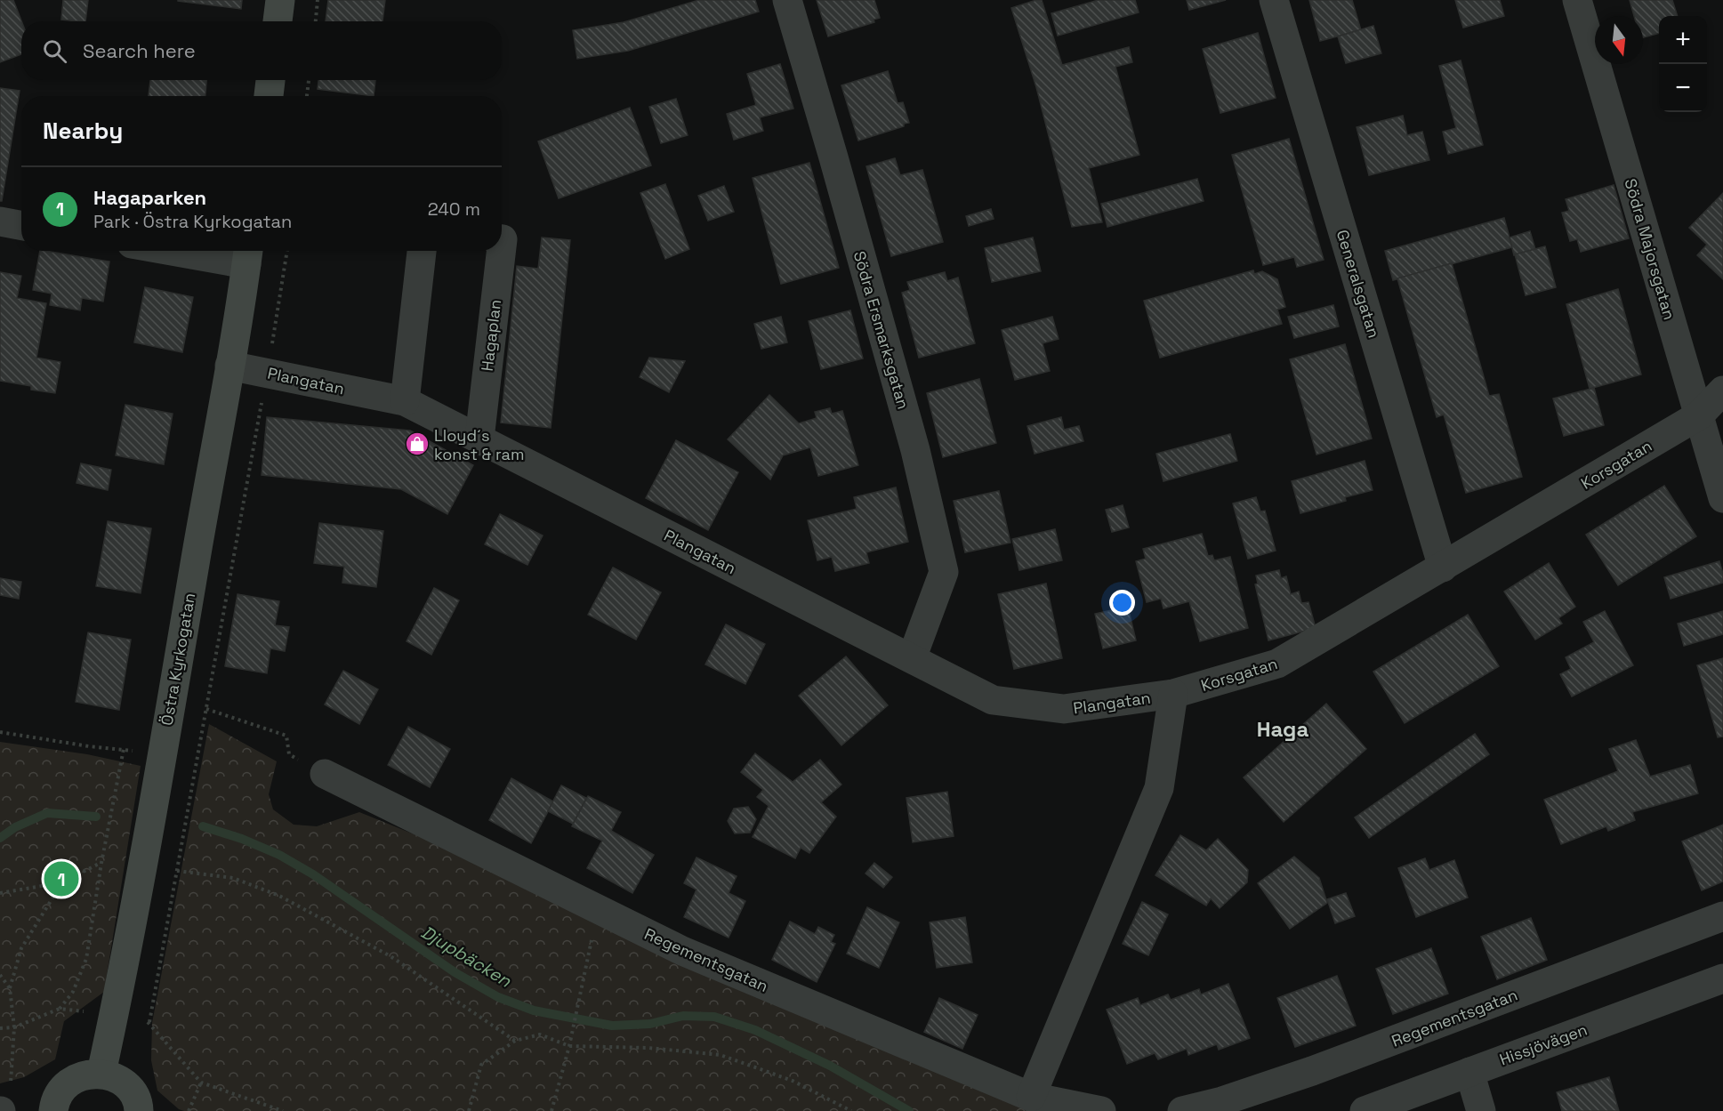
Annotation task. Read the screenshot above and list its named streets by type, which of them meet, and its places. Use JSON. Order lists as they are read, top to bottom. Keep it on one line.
{"streets":{"street":["Södra Majorsgatan","Generalsgatan","Södra Ersmarksgatan","Hagaplan","Plangatan","Korsgatan","Östra Kyrkogatan","Regementsgatan","Hissjövägen"]},"crossings":[["Södra Majorsgatan","Korsgatan"],["Generalsgatan","Korsgatan"],["Södra Ersmarksgatan","Plangatan"],["Hagaplan","Plangatan"],["Plangatan","Korsgatan"],["Plangatan","Östra Kyrkogatan"]],"districts":["Haga"],"water":["Djupbäcken"],"places":{"shop":["Lloyd´s konst & ram"]},"north":"bottom","page":{"map_buttons":["+","−"],"search":"Search here","heading":"Nearby","list":[{"mark":"1","name":"Hagaparken","note":"Park · Östra Kyrkogatan","value":"240 m"}],"pins":"1"}}
